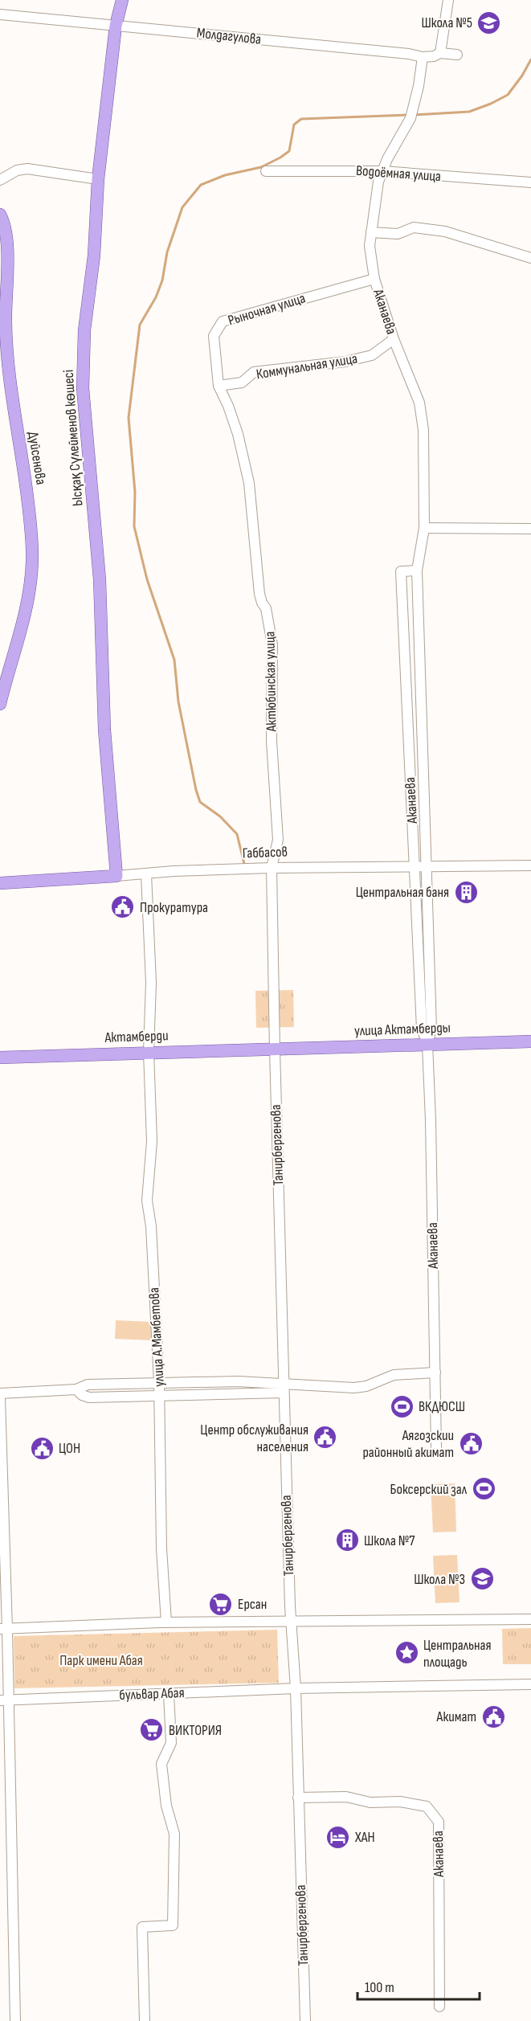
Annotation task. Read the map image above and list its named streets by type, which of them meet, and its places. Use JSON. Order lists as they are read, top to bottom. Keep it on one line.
{"streets":{"main road":["Ысқақ Сүлейменов көшесі","Дуйсенова","Габбасов","улица Актамберды","Актамберди"],"street":["Молдагулова","Водоёмная улица","Рыночная улица","Аканаева","Коммунальная улица","Актюбинская улица","Танирбергенова","улица А.Мамбетова","бульвар Абая"]},"crossings":[["Молдагулова","Аканаева"],["Молдагулова","Ысқақ Сүлейменов көшесі"],["Водоёмная улица","Аканаева"],["Рыночная улица","Аканаева"],["Рыночная улица","Коммунальная улица"],["Рыночная улица","Актюбинская улица"],["Аканаева","Коммунальная улица"],["Аканаева","Габбасов"],["Аканаева","улица Актамберды"],["Аканаева","Танирбергенова"],["Коммунальная улица","Актюбинская улица"],["Ысқақ Сүлейменов көшесі","Габбасов"],["Актюбинская улица","Габбасов"],["Актюбинская улица","улица Актамберды"],["Актюбинская улица","Актамберди"],["Актюбинская улица","Танирбергенова"],["Габбасов","улица А.Мамбетова"],["улица Актамберды","Актамберди"],["улица Актамберды","Танирбергенова"],["Актамберди","Танирбергенова"],["Актамберди","улица А.Мамбетова"],["Танирбергенова","бульвар Абая"]],"parks":["Парк имени Абая"],"places":{"school or university":["Школа №5","Школа №3"],"building":["Центральная баня","Школа №7"],"public building":["Прокуратура","Центр обслуживания населения","Аягозскии районный акимат","ЦОН","Акимат"],"sports":["ВКДЮСШ","Боксерский зал"],"supermarket":["Ерсан","ВИКТОРИЯ"],"place":["Центральная площадь"],"hotel":["ХАН"]},"scale_bar":"100 m"}
